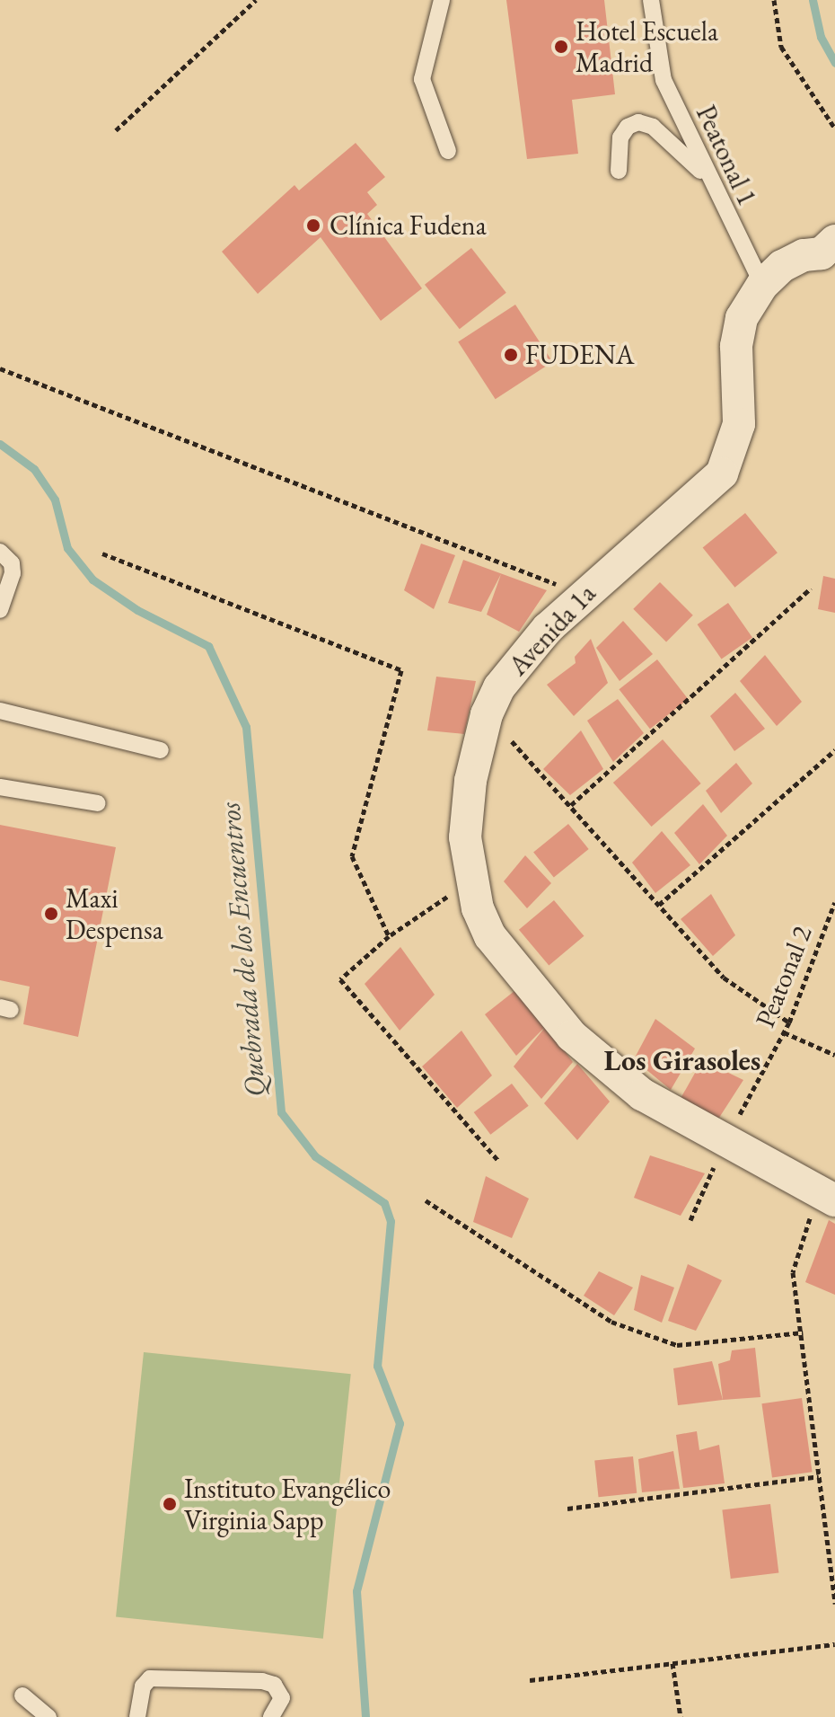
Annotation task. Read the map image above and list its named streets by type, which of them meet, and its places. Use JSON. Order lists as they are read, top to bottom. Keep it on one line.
{"streets":{"street":["Avenida 1a"],"lane":["Peatonal 1"],"path":["Peatonal 2"]},"crossings":[["Peatonal 1","Avenida 1a"],["Avenida 1a","Peatonal 2"]],"districts":["Los Girasoles"],"water":["Quebrada de los Encuentros"],"places":["Hotel Escuela Madrid","Clínica Fudena","FUDENA","Maxi Despensa","Instituto Evangélico Virginia Sapp"]}
